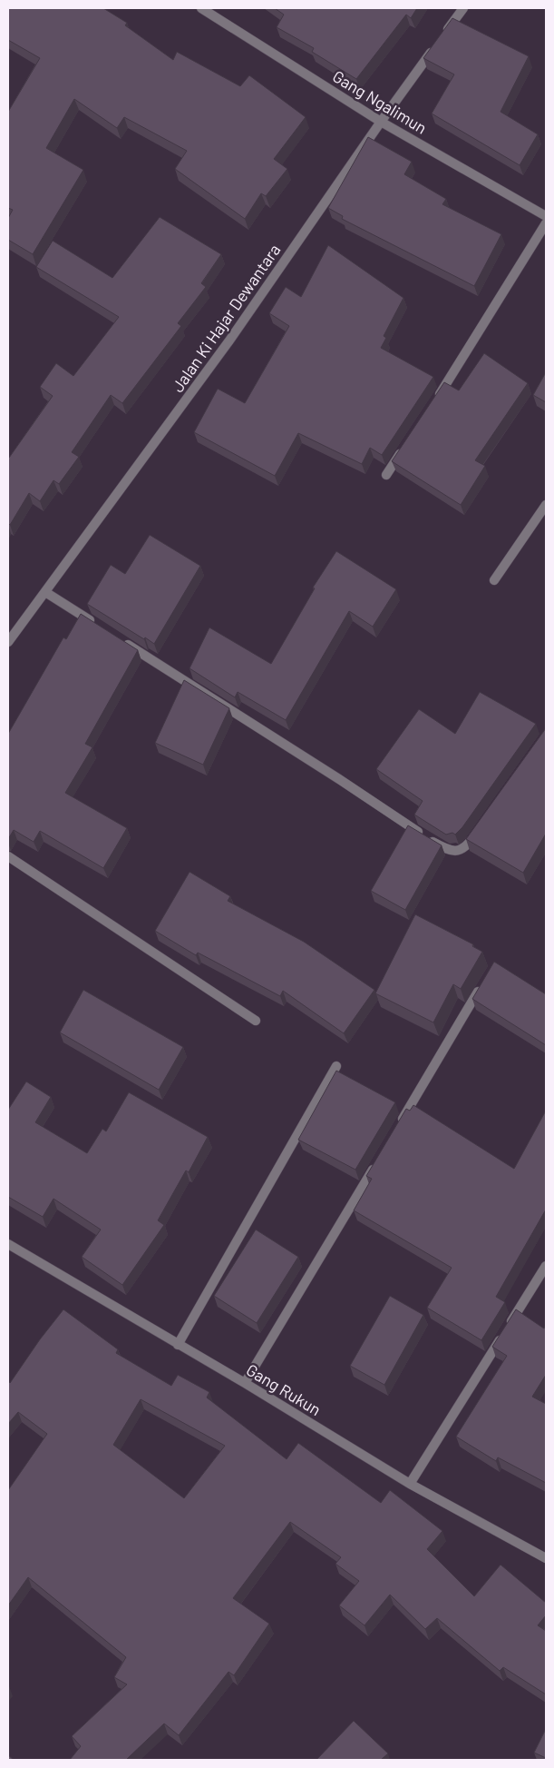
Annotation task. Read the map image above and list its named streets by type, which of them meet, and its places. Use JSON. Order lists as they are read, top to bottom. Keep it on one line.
{"streets":{"street":["Gang Ngalimun","Jalan Ki Hajar Dewantara","Gang Rukun"]},"crossings":[["Gang Ngalimun","Jalan Ki Hajar Dewantara"]]}
